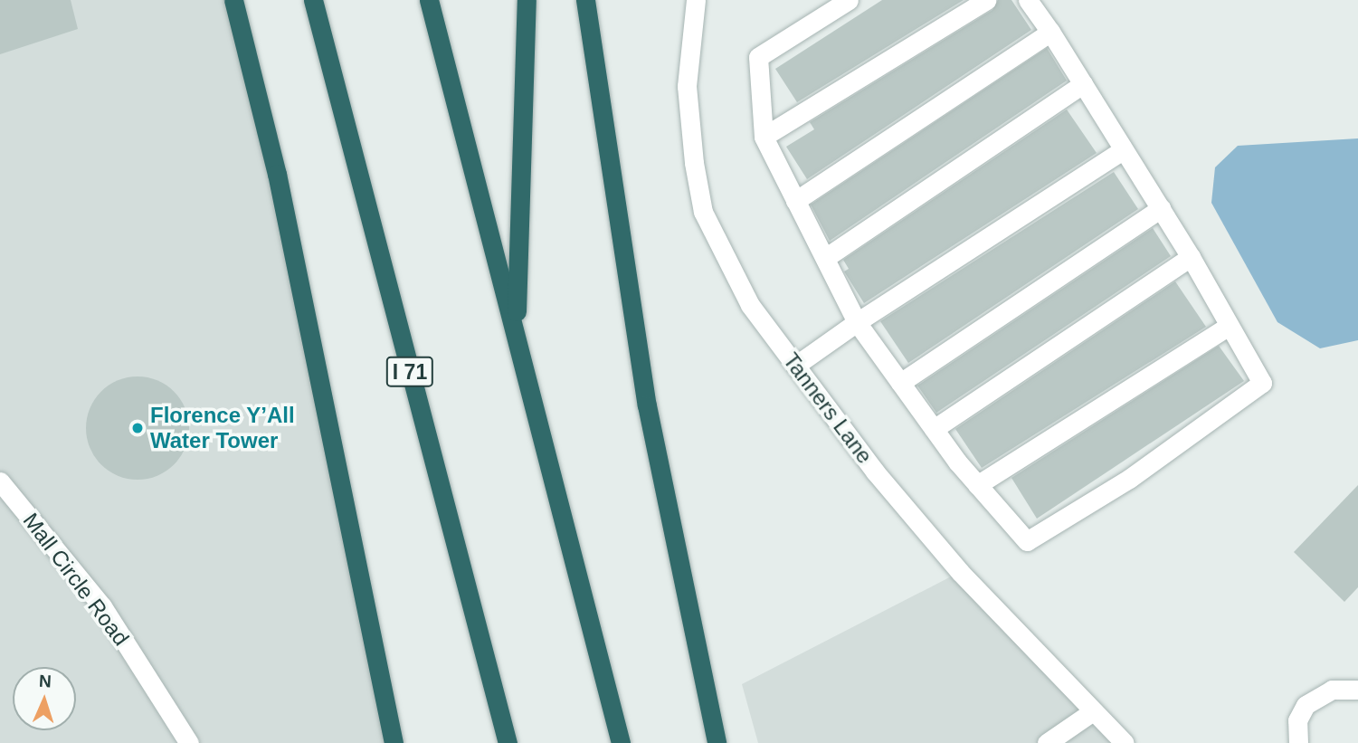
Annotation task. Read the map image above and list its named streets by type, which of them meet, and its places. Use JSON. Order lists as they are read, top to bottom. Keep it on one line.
{"streets":{"highway":["I 71"],"street":["Tanners Lane","Mall Circle Road"]},"places":["Florence Y’All Water Tower"],"north":"top"}
